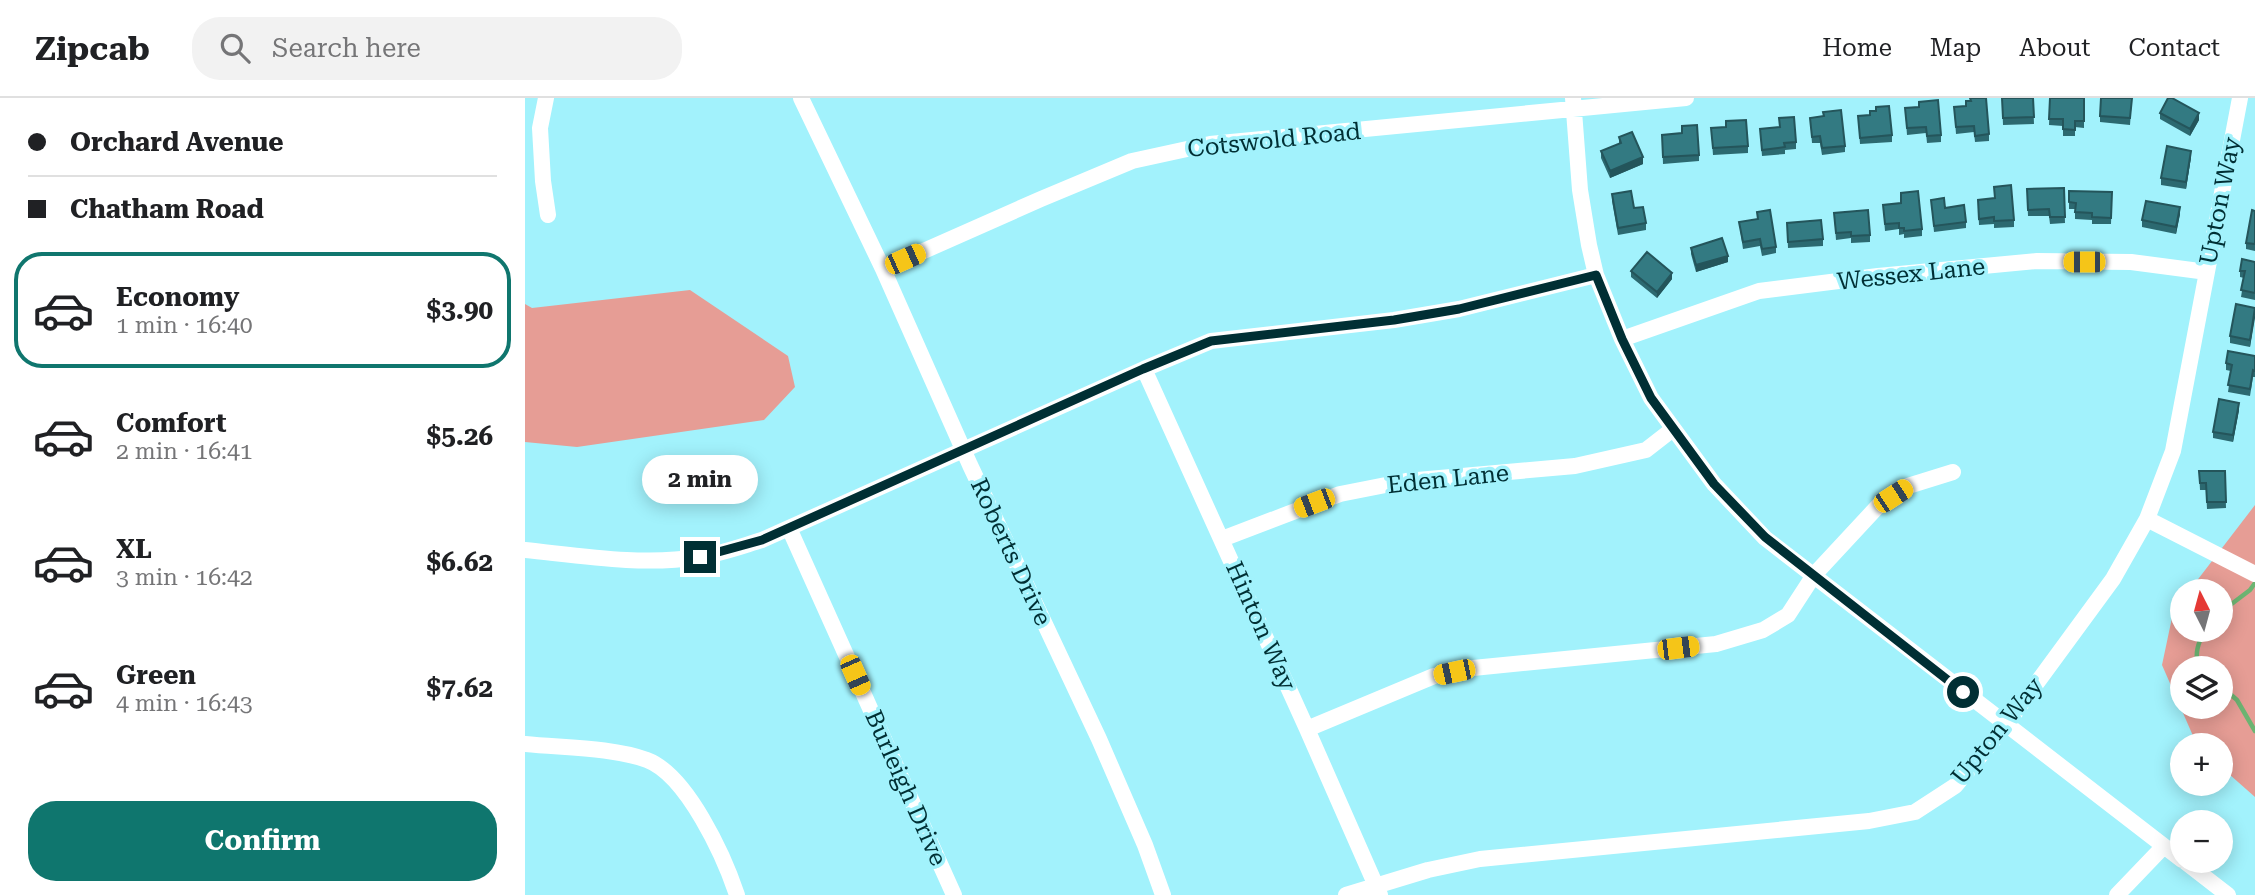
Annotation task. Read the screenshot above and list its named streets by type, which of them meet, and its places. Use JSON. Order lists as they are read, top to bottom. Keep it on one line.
{"streets":{"street":["Cotswold Road","Upton Way","Wessex Lane","Eden Lane","Roberts Drive","Hinton Way","Burleigh Drive"]},"crossings":[["Cotswold Road","Roberts Drive"],["Upton Way","Wessex Lane"],["Upton Way","Hinton Way"],["Eden Lane","Hinton Way"]],"north":"top","page":{"header":"Zipcab","search":"Search here","nav":["Home","Map","About","Contact"],"banner":["Orchard Avenue","Chatham Road"],"list":[{"name":"Economy","note":"1 min · 16:40","value":"$3.90"},{"name":"Comfort","note":"2 min · 16:41","value":"$5.26"},{"name":"XL","note":"3 min · 16:42","value":"$6.62"},{"name":"Green","note":"4 min · 16:43","value":"$7.62"}],"bubble":"2 min","map_buttons":["+","−"],"buttons":"Confirm"}}
